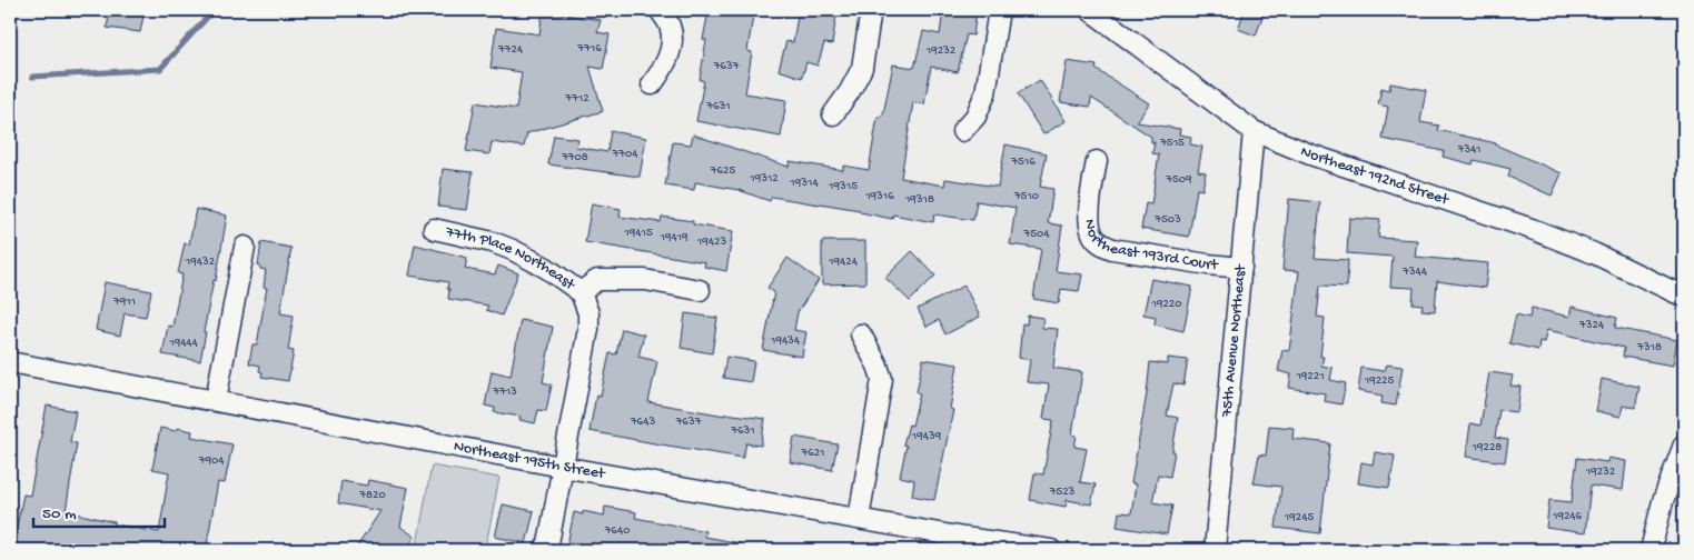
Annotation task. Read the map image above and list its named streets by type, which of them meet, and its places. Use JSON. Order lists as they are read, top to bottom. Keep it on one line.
{"streets":{"street":["Northeast 192nd Street","Northeast 193rd Court","77th Place Northeast","75th Avenue Northeast","Northeast 195th Street"]},"crossings":[["Northeast 192nd Street","75th Avenue Northeast"],["Northeast 193rd Court","75th Avenue Northeast"],["77th Place Northeast","Northeast 195th Street"]],"house_numbers":["7716","7724","19232","7637","7712","7631","7515","7341","7704","7708","7516","7625","19312","7509","19314","19315","19316","7510","19318","7503","19415","7504","19419","19423","19432","19424","7344","7911","19220","7324","19434","19444","7318","19221","19225","7713","7643","7637","7631","19439","19228","7621","7904","19232","7523","7820","19246","19245","7640"],"scale_bar":"50 m"}
